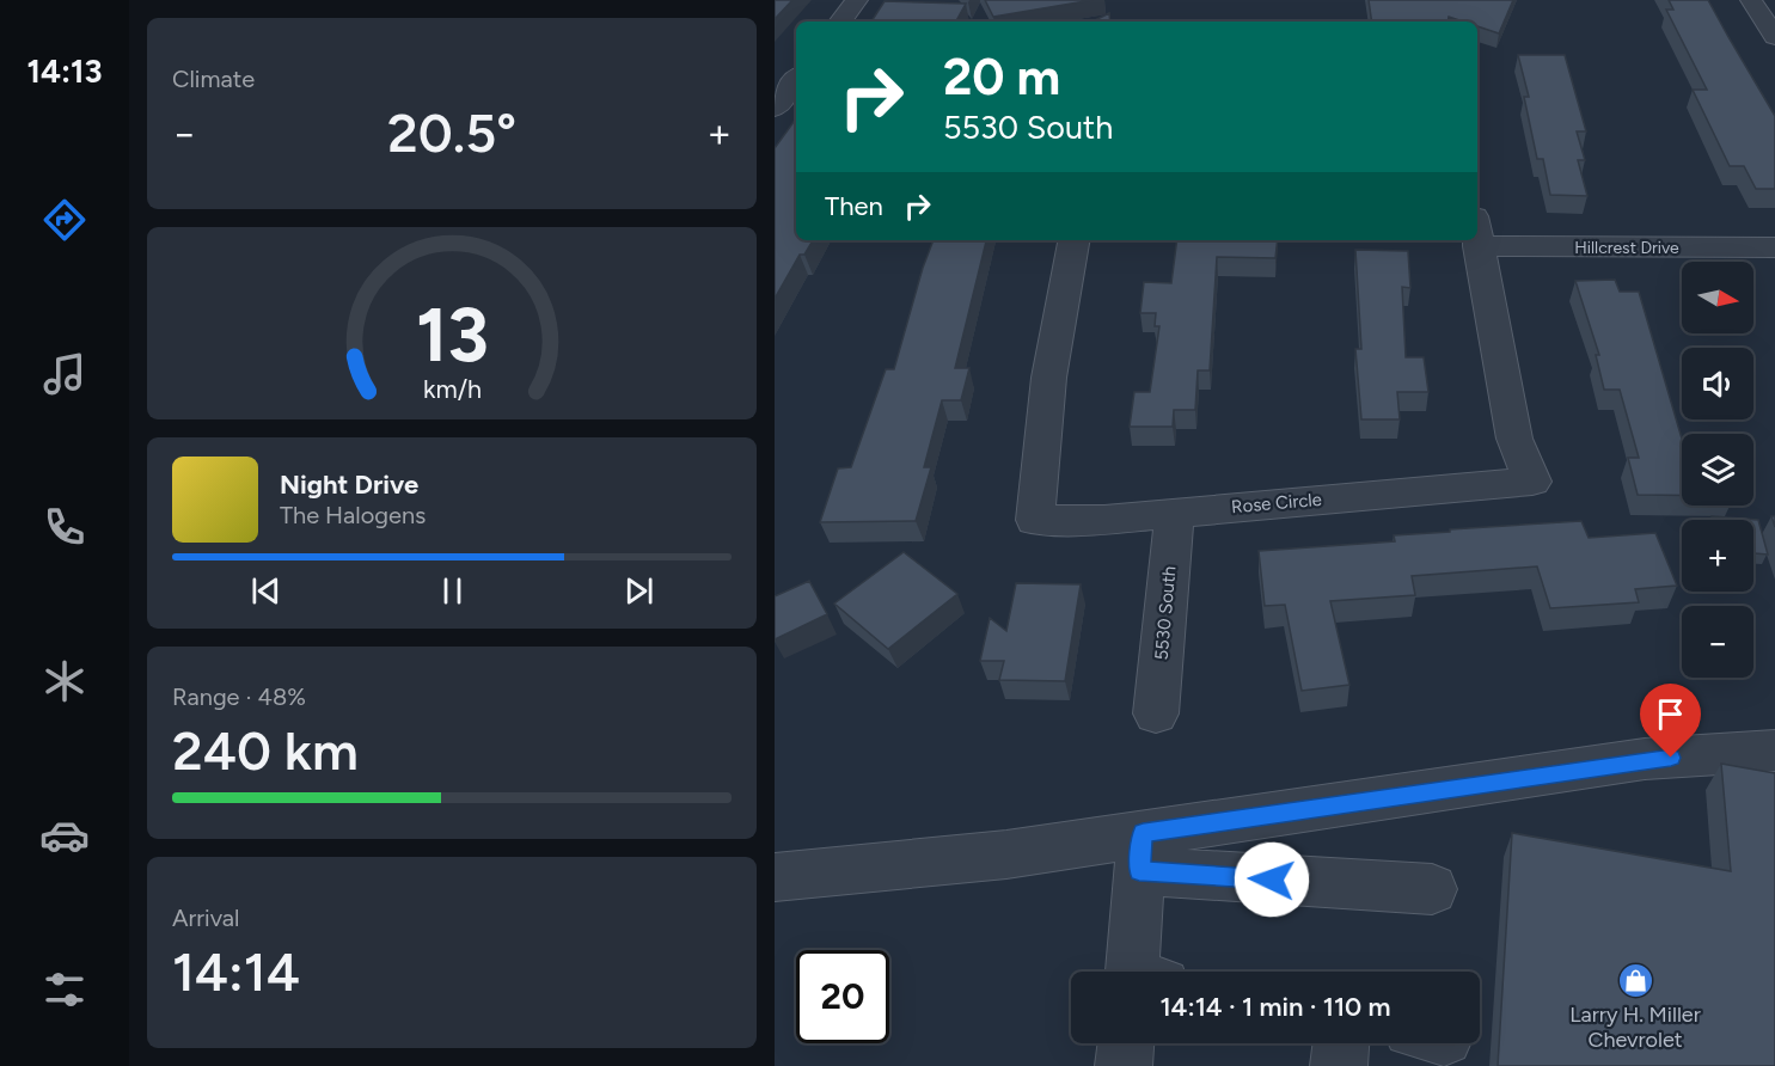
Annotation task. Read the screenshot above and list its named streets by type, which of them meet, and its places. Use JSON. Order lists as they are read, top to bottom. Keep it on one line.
{"streets":{"street":["Hillcrest Drive","Rose Circle","5530 South"]},"crossings":[["Rose Circle","5530 South"]],"places":{"shop":["Larry H. Miller Chevrolet"]},"north":"right","page":{"tabs":"14:13","tile":["Climate",["Range · 48%","240 km"],["Arrival","14:14"]],"turn":["20 m","5530 South"],"heat":["−","20.5°","+"],"then":"Then","map_buttons":["+","−"],"song":["Night Drive","The Halogens"],"limit":"20","trip":"14:14 · 1 min · 110 m","gauge":["13","km/h"]}}
